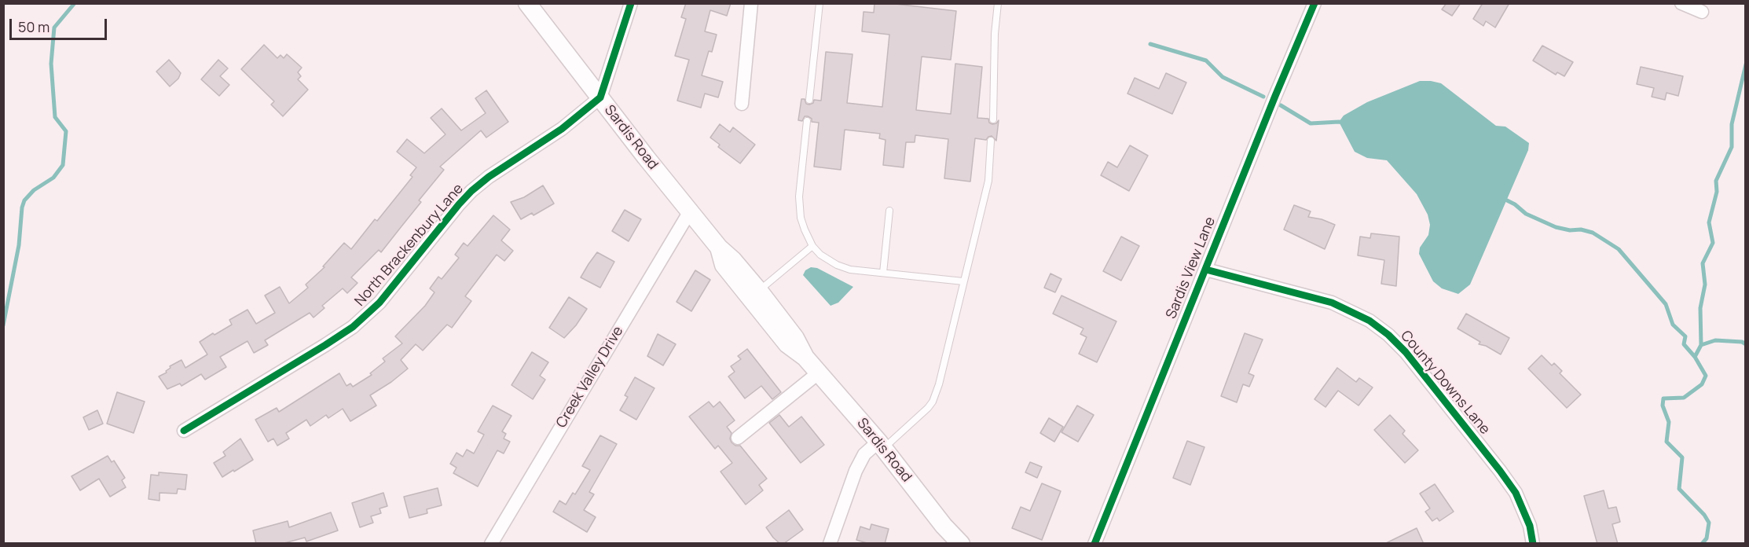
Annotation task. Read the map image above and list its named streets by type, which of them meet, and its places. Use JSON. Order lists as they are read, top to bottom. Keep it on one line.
{"streets":{"main road":["Sardis Road"],"street":["North Brackenbury Lane","Sardis View Lane","Creek Valley Drive","County Downs Lane"]},"crossings":[["Sardis Road","North Brackenbury Lane"],["Sardis Road","Creek Valley Drive"],["Sardis View Lane","County Downs Lane"]],"scale_bar":"50 m"}
